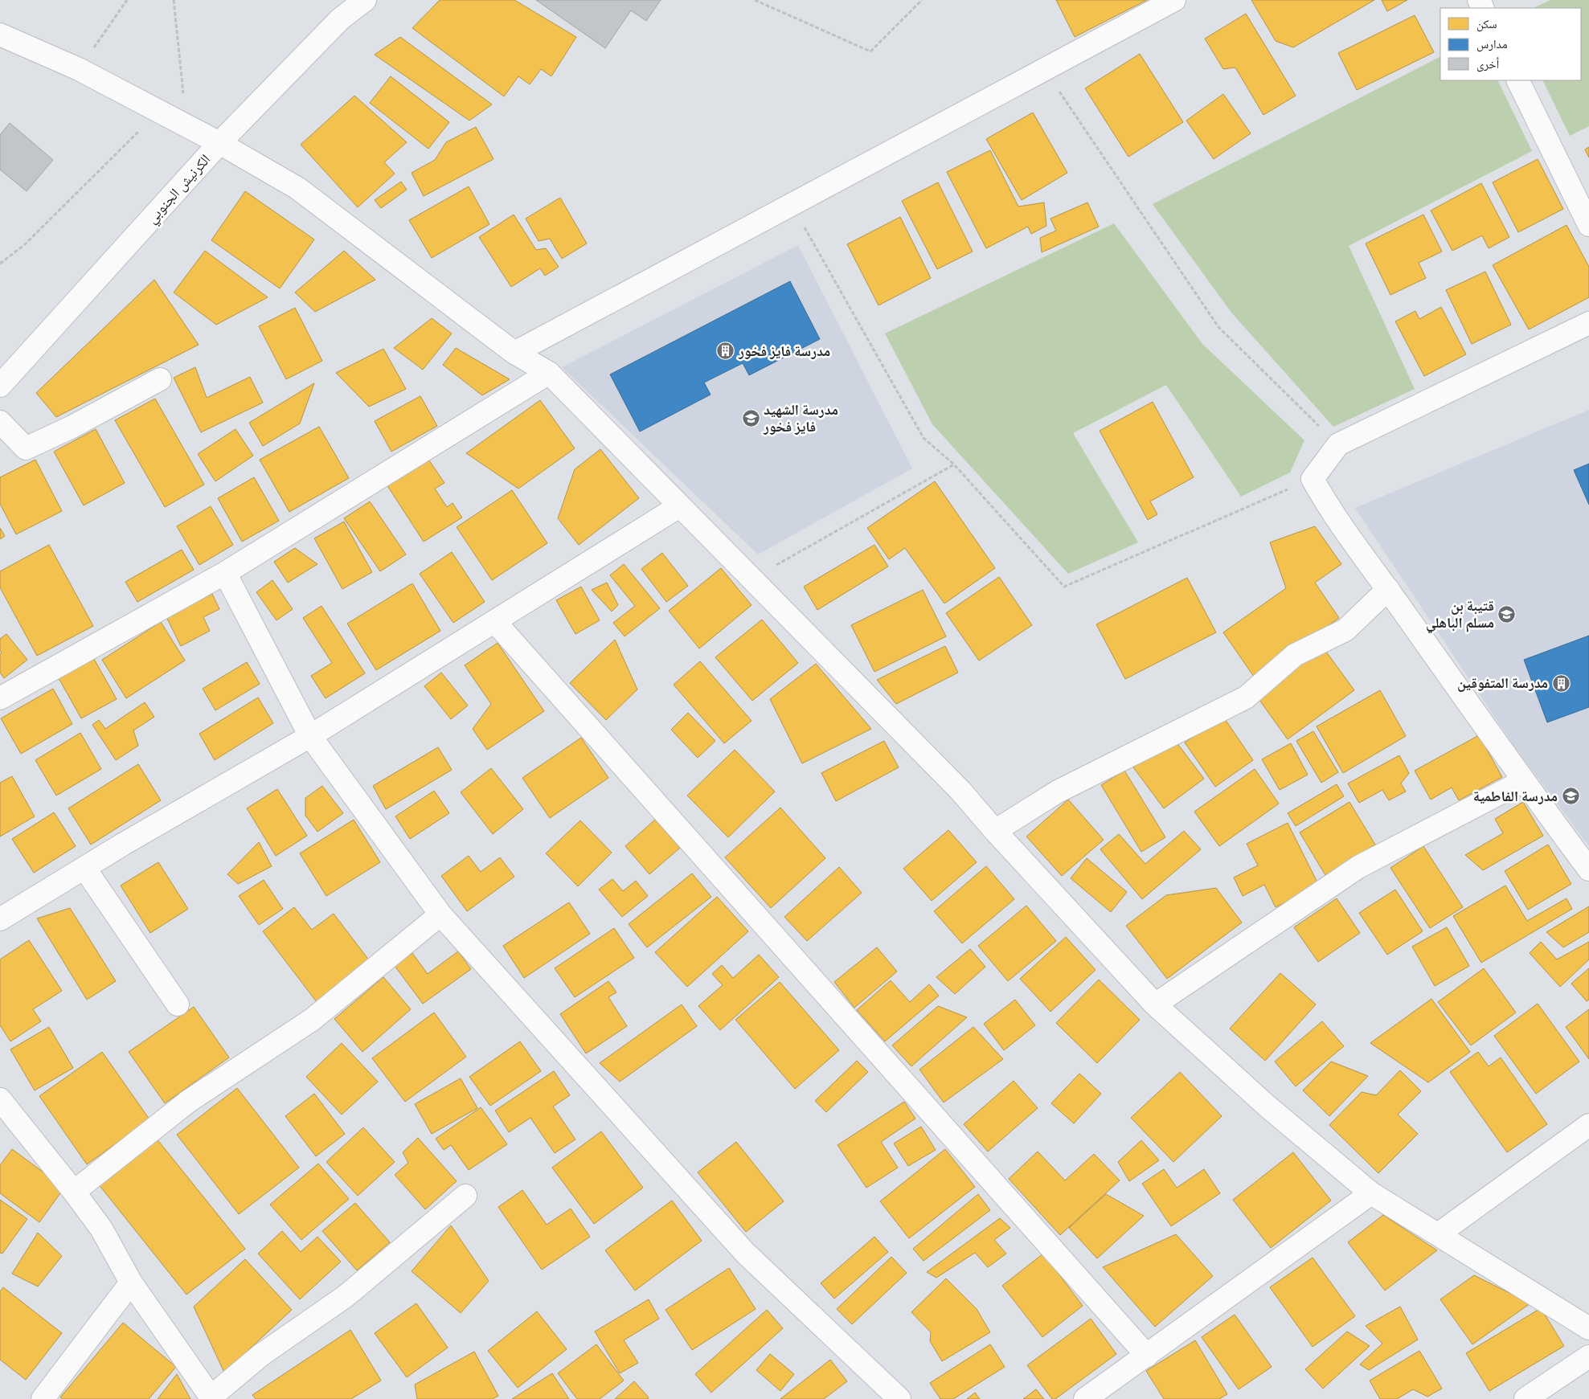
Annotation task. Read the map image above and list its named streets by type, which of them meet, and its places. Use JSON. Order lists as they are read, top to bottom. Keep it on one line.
{"streets":{"street":["الكرنيش الجنوبي"]},"places":{"building":["مدرسة فايز فخور","مدرسة المتفوقين"],"school or university":["مدرسة الشهيد فايز فخور","قتيبة بن مسلم الباهلي","مدرسة الفاطمية"]},"legend":["سكن","مدارس","أخرى"]}
